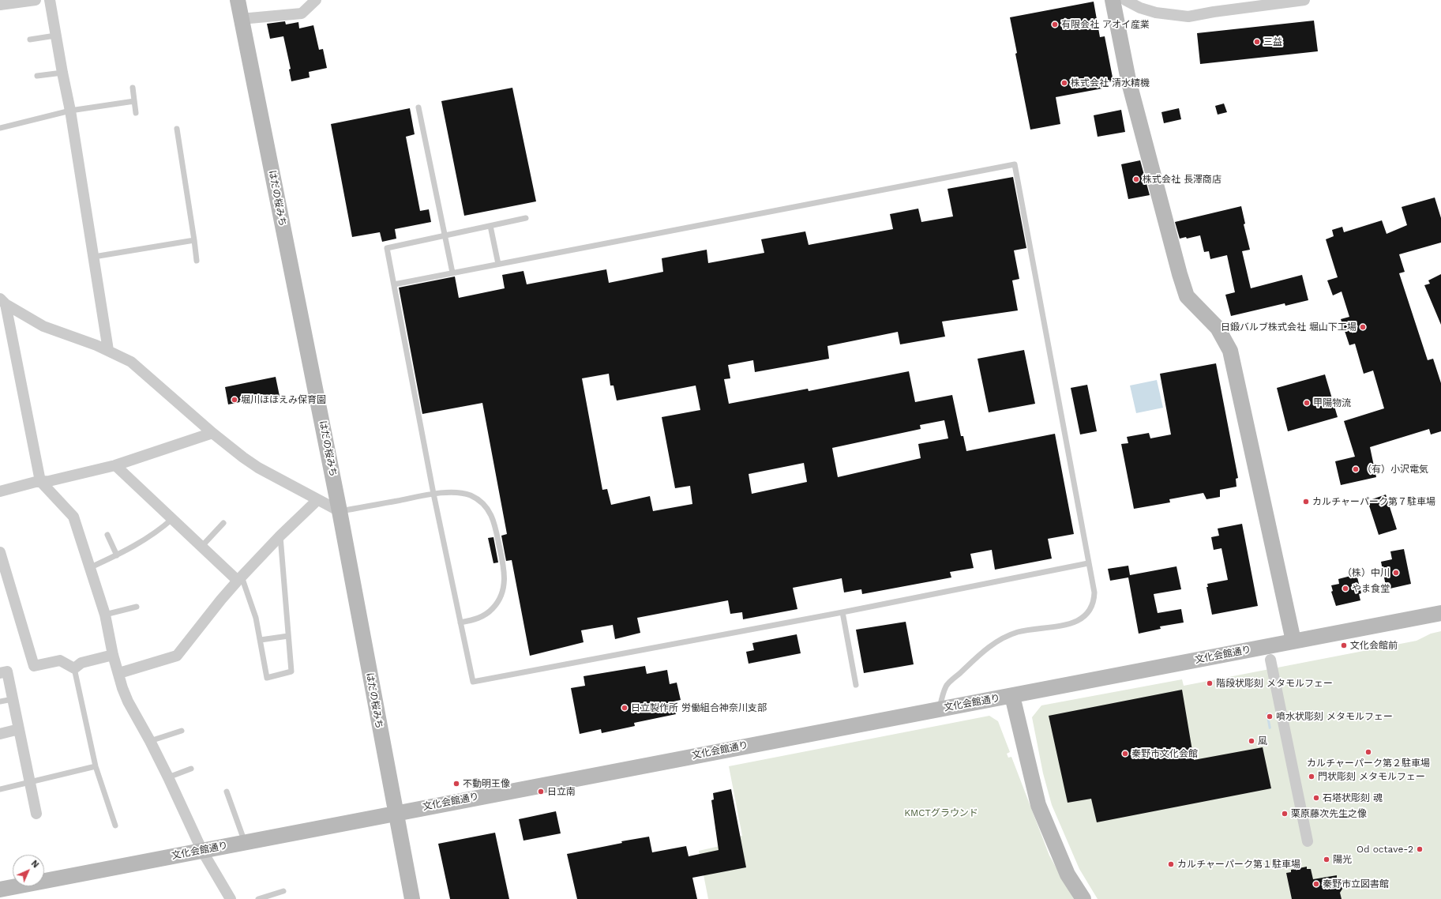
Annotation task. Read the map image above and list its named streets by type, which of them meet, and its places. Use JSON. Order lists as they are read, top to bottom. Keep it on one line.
{"streets":{"street":["はだの桜みち","文化会館通り"]},"crossings":[["はだの桜みち","文化会館通り"]],"parks":["KMCTグラウンド"],"places":["有限会社 アオイ産業","三益","株式会社 清水精機","株式会社 長澤商店","日鍛バルブ株式会社 堀山下工場","堀川ほほえみ保育園","甲陽物流","（有）小沢電気","カルチャーパーク第７駐車場","（株）中川","やま食堂","文化会館前","階段状彫刻 メタモルフェー","日立製作所 労働組合神奈川支部","噴水状彫刻 メタモルフェー","風","カルチャーパーク第２駐車場","秦野市文化会館","門状彫刻 メタモルフェー","不動明王像","日立南","石塔状彫刻 魂","栗原藤次先生之像","Od octave-2","陽光","カルチャーパーク第１駐車場","秦野市立図書館"],"north":"top right"}
